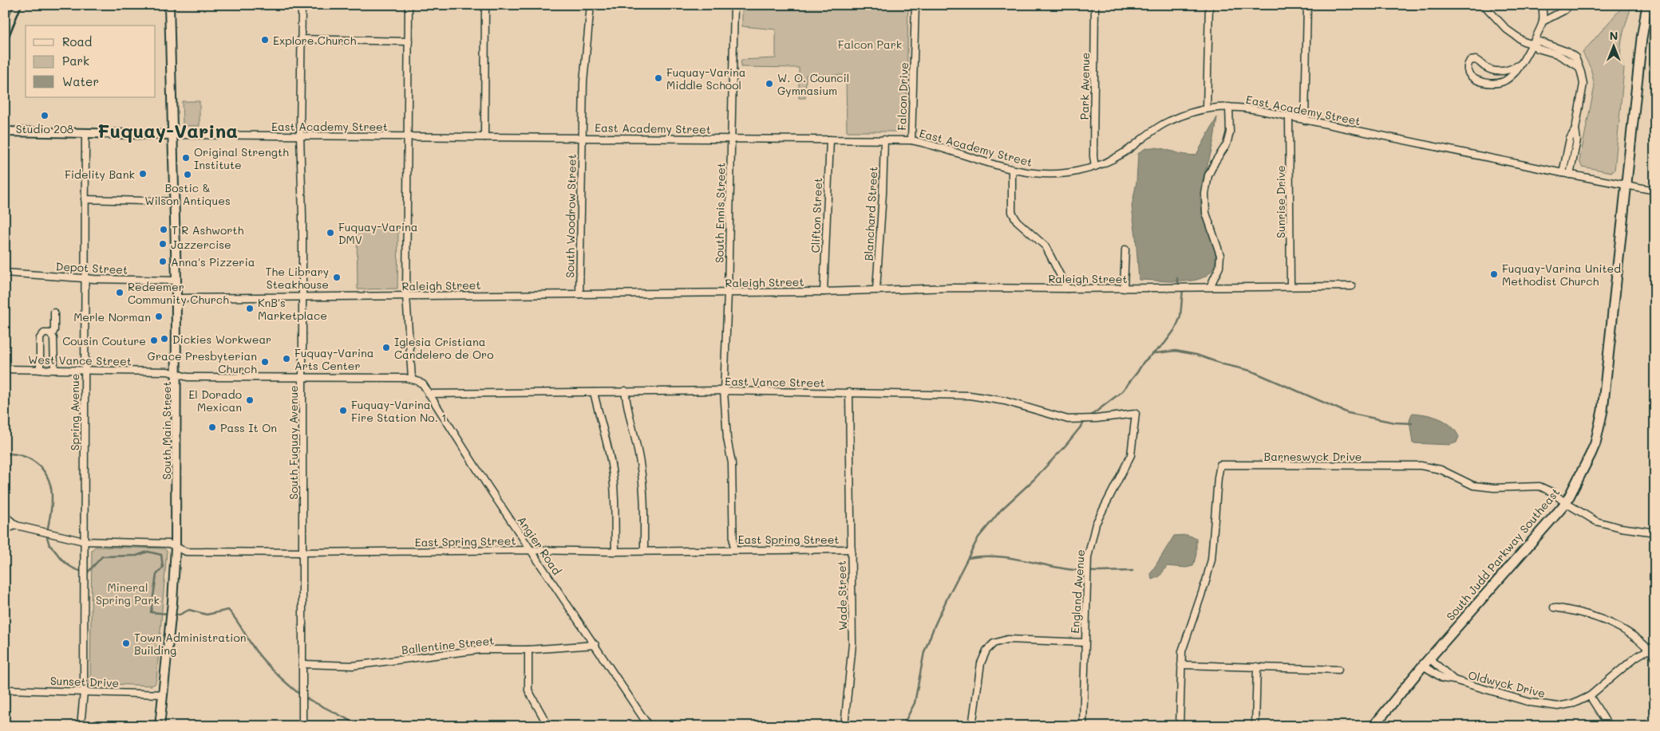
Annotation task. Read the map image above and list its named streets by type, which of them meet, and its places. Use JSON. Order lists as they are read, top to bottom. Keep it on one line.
{"streets":{"highway":["South Judd Parkway Southeast"],"main road":["South Main Street"],"street":["Park Avenue","Falcon Drive","East Academy Street","Sunrise Drive","South Ennis Street","Blanchard Street","Clifton Street","South Woodrow Street","Depot Street","Raleigh Street","West Vance Street","East Vance Street","Spring Avenue","South Fuquay Avenue","Barneswyck Drive","East Spring Street","Angier Road","England Avenue","Wade Street","Ballentine Street","Sunset Drive","Oldwyck Drive"]},"crossings":[["Park Avenue","East Academy Street"],["Falcon Drive","East Academy Street"],["East Academy Street","Sunrise Drive"],["East Academy Street","South Ennis Street"],["East Academy Street","Blanchard Street"],["East Academy Street","Clifton Street"],["East Academy Street","South Woodrow Street"],["East Academy Street","South Main Street"],["East Academy Street","South Fuquay Avenue"],["East Academy Street","South Judd Parkway Southeast"],["Sunrise Drive","Raleigh Street"],["South Ennis Street","Raleigh Street"],["South Ennis Street","East Vance Street"],["South Ennis Street","East Spring Street"],["Blanchard Street","Raleigh Street"],["Clifton Street","Raleigh Street"],["South Woodrow Street","Raleigh Street"],["Depot Street","Spring Avenue"],["Depot Street","South Main Street"],["Raleigh Street","South Main Street"],["Raleigh Street","South Fuquay Avenue"],["West Vance Street","Spring Avenue"],["West Vance Street","South Main Street"],["East Vance Street","Angier Road"],["East Vance Street","England Avenue"],["East Vance Street","Wade Street"],["Spring Avenue","East Spring Street"],["Spring Avenue","Sunset Drive"],["South Main Street","East Spring Street"],["South Main Street","Sunset Drive"],["South Fuquay Avenue","East Spring Street"],["South Fuquay Avenue","Ballentine Street"],["Barneswyck Drive","South Judd Parkway Southeast"],["East Spring Street","Angier Road"],["East Spring Street","Wade Street"],["Angier Road","Ballentine Street"],["South Judd Parkway Southeast","Oldwyck Drive"]],"districts":["Fuquay-Varina"],"parks":["Falcon Park","Mineral Spring Park"],"places":["Explore Church","Fuquay-Varina Middle School","W. O. Council Gymnasium","Studio 208","Original Strength Institute","Fidelity Bank","Bostic & Wilson Antiques","T R Ashworth","Fuquay-Varina DMV","Jazzercise","Anna's Pizzeria","Fuquay-Varina United Methodist Church","The Library Steakhouse","Redeemer Community Church","KnB's Marketplace","Merle Norman","Dickies Workwear","Cousin Couture","Iglesia Cristiana Candelero de Oro","Fuquay-Varina Arts Center","Grace Presbyterian Church","El Dorado Mexican","Fuquay-Varina Fire Station No. 1","Pass It On","Town Administration Building"],"legend":["Road","Park","Water"],"north":"top"}
